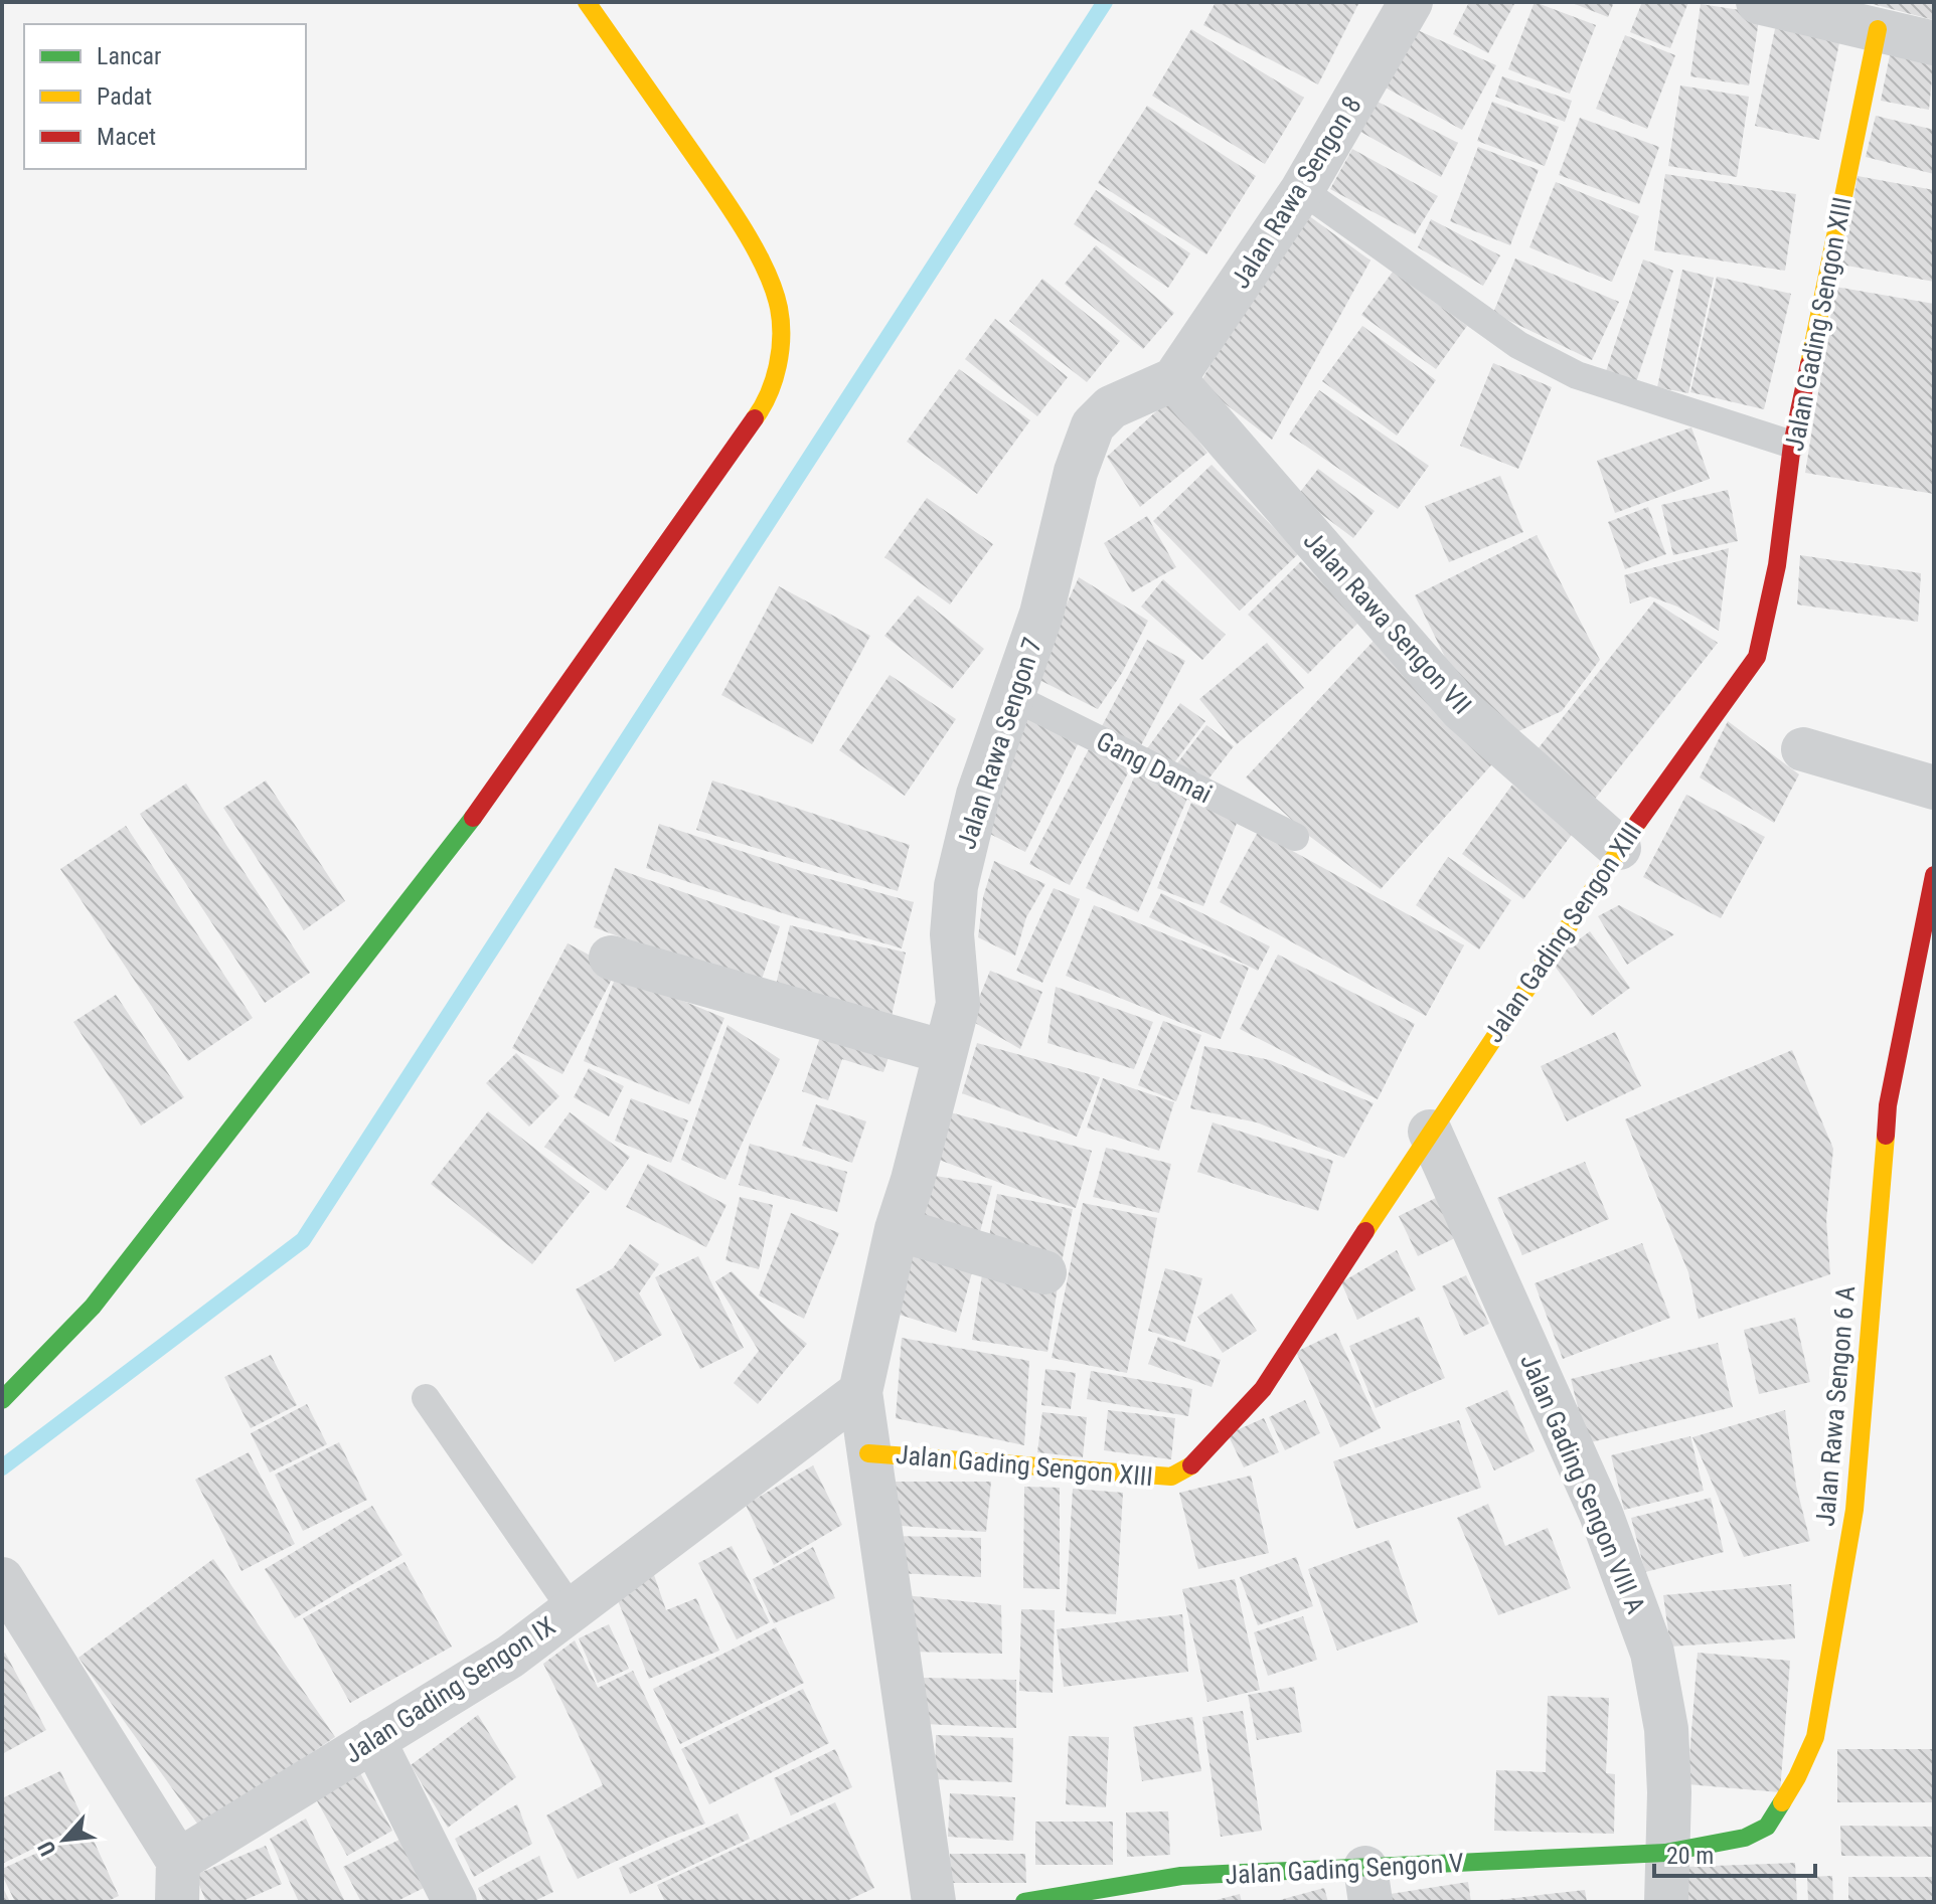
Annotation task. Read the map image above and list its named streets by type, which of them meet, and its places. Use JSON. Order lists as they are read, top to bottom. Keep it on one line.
{"streets":{"street":["Jalan Rawa Sengon 8","Jalan Gading Sengon XIII","Jalan Rawa Sengon VII","Jalan Rawa Sengon 7","Jalan Rawa Sengon 6 A","Jalan Gading Sengon VIII A","Jalan Gading Sengon IX","Jalan Gading Sengon V"],"lane":["Gang Damai"]},"crossings":[["Jalan Rawa Sengon 8","Jalan Rawa Sengon VII"],["Jalan Rawa Sengon 8","Jalan Rawa Sengon 7"],["Jalan Gading Sengon XIII","Jalan Rawa Sengon VII"],["Jalan Gading Sengon XIII","Jalan Gading Sengon VIII A"],["Jalan Rawa Sengon VII","Jalan Rawa Sengon 7"],["Jalan Rawa Sengon 7","Gang Damai"],["Jalan Rawa Sengon 7","Jalan Gading Sengon IX"],["Jalan Rawa Sengon 6 A","Jalan Gading Sengon VIII A"],["Jalan Rawa Sengon 6 A","Jalan Gading Sengon V"],["Jalan Gading Sengon VIII A","Jalan Gading Sengon V"]],"legend":["Lancar","Padat","Macet"],"scale_bar":"20 m","north":"bottom left"}
